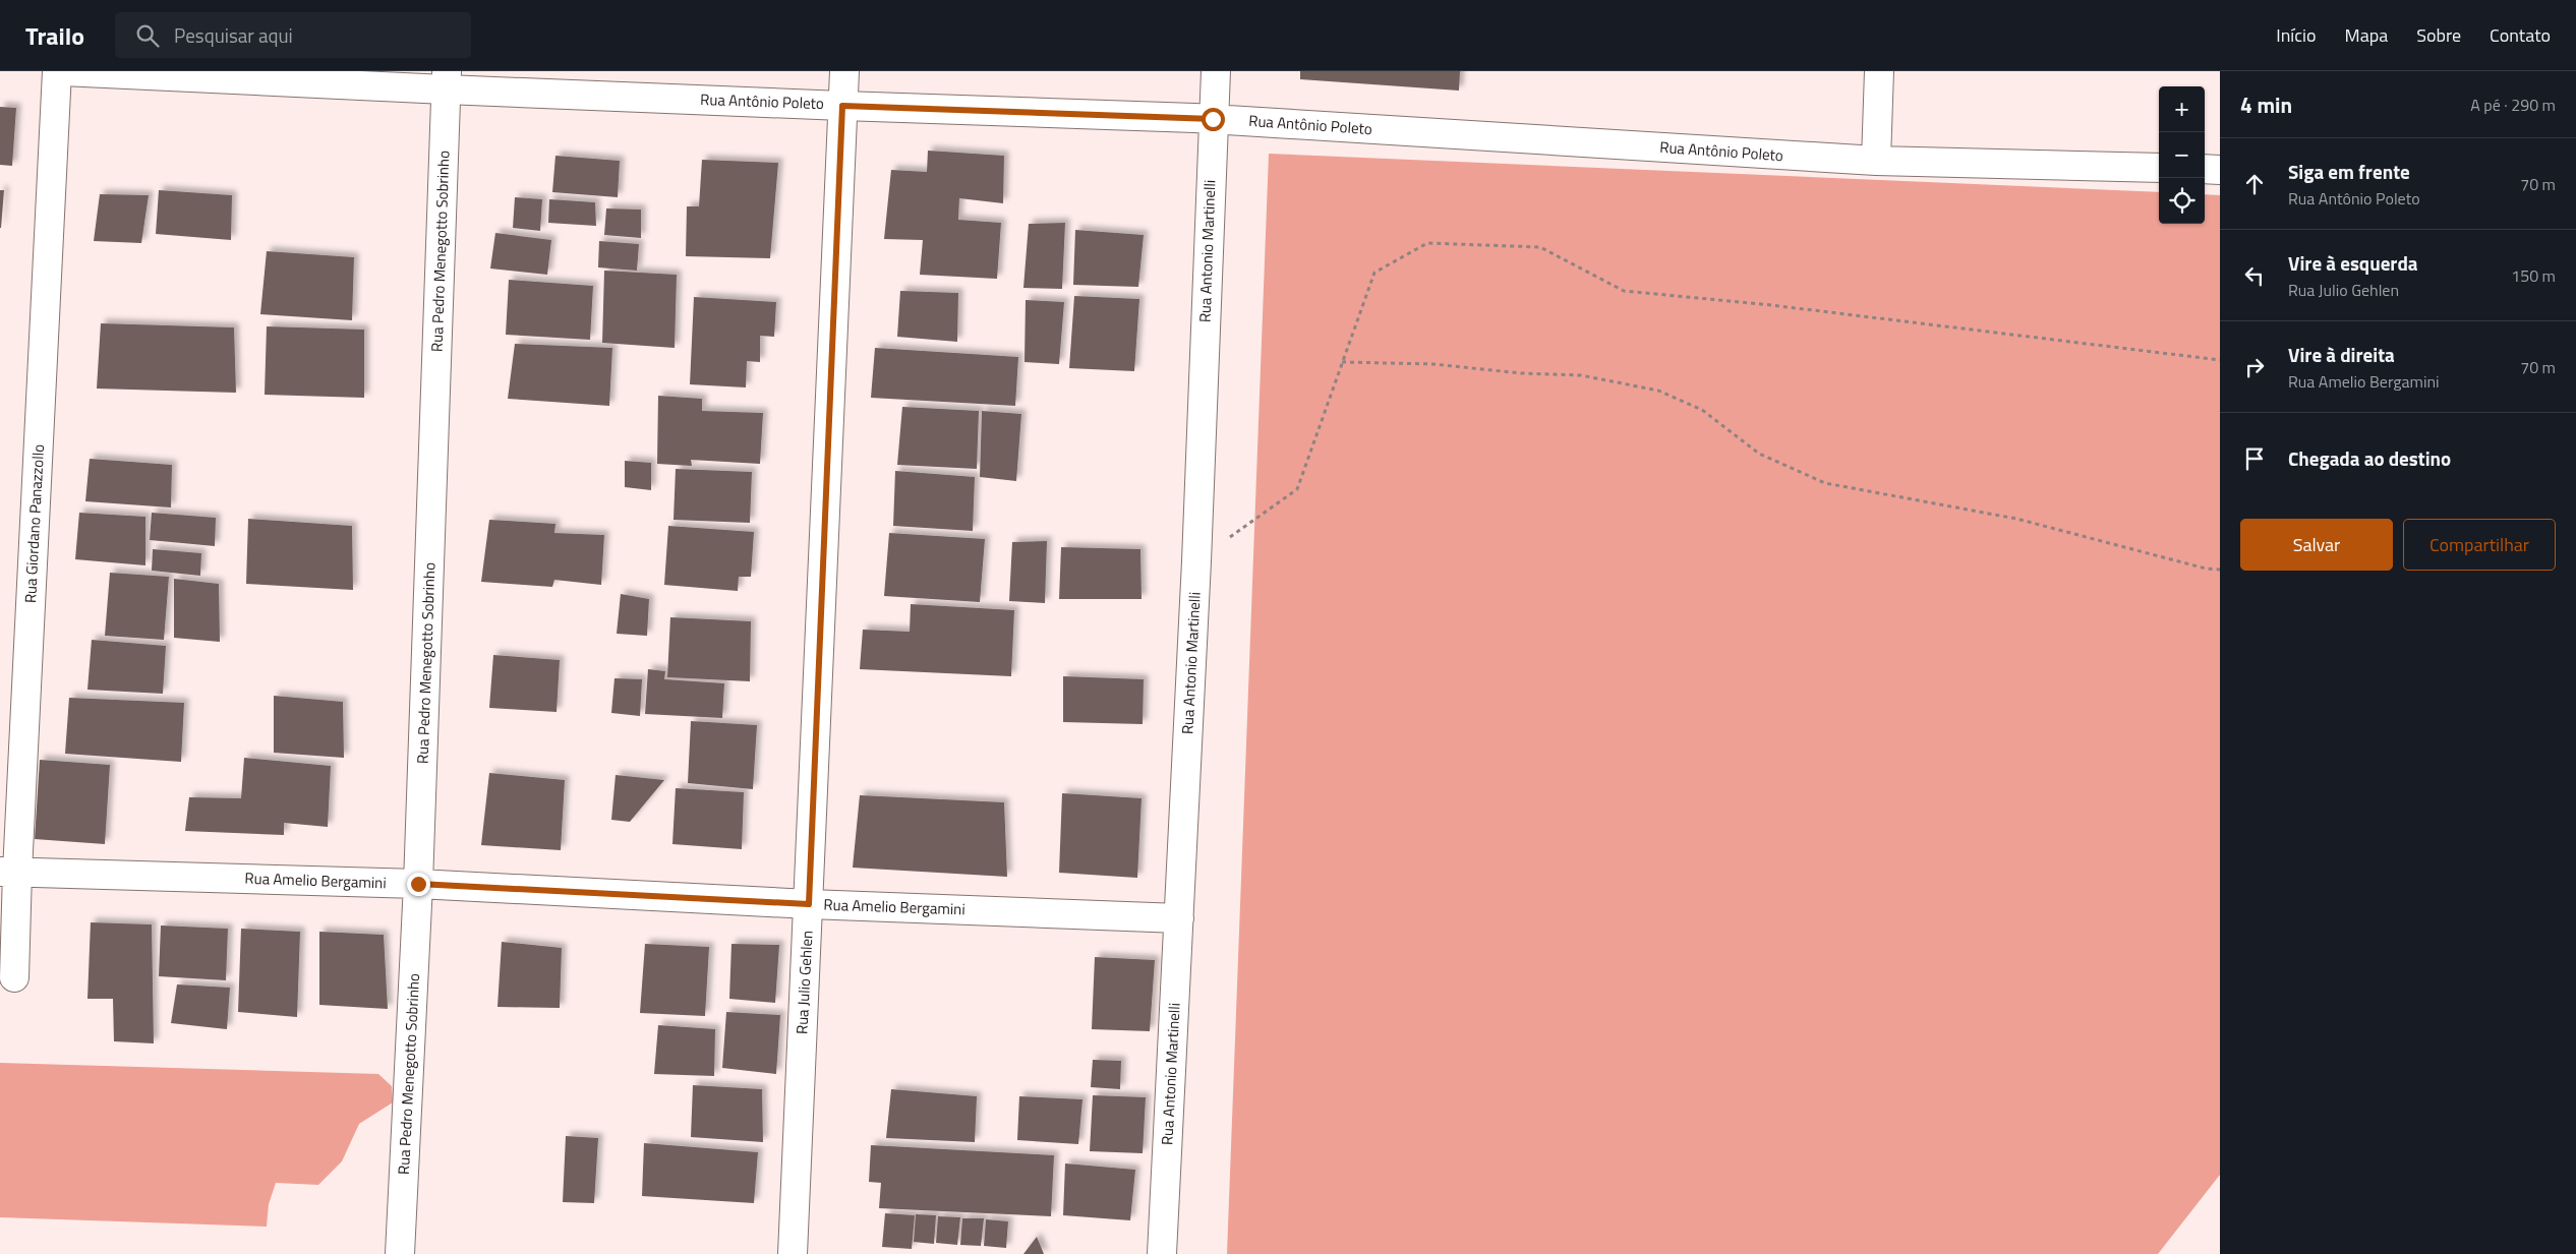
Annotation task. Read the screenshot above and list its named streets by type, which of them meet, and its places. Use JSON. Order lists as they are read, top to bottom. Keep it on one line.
{"streets":{"street":["Rua Antônio Poleto","Rua Pedro Menegotto Sobrinho","Rua Antonio Martinelli","Rua Giordano Panazzollo","Rua Amelio Bergamini","Rua Julio Gehlen"]},"crossings":[["Rua Antônio Poleto","Rua Pedro Menegotto Sobrinho"],["Rua Antônio Poleto","Rua Antonio Martinelli"],["Rua Antônio Poleto","Rua Julio Gehlen"],["Rua Pedro Menegotto Sobrinho","Rua Amelio Bergamini"],["Rua Antonio Martinelli","Rua Amelio Bergamini"],["Rua Giordano Panazzollo","Rua Amelio Bergamini"],["Rua Amelio Bergamini","Rua Julio Gehlen"]],"page":{"header":"Trailo","search":"Pesquisar aqui","nav":["Início","Mapa","Sobre","Contato"],"heading":["4 min","A pé · 290 m"],"map_buttons":["+","−"],"list":[["Siga em frente","Rua Antônio Poleto","70 m"],["Vire à esquerda","Rua Julio Gehlen","150 m"],["Vire à direita","Rua Amelio Bergamini","70 m"],"Chegada ao destino"],"buttons":["Salvar","Compartilhar"]}}
